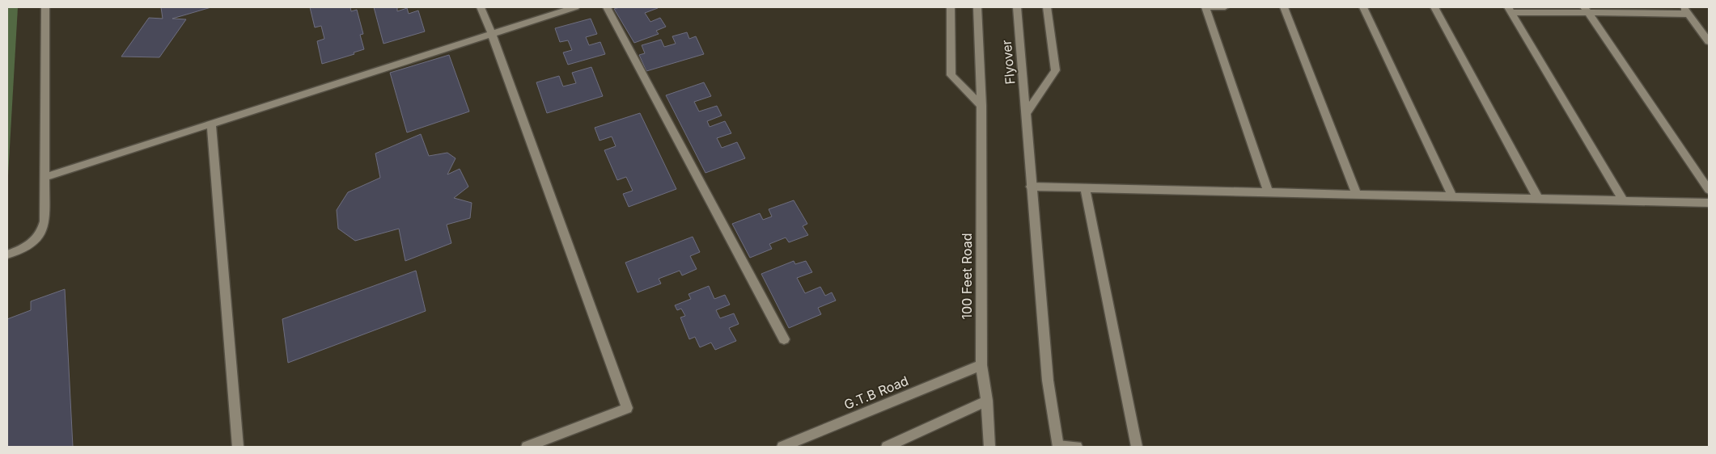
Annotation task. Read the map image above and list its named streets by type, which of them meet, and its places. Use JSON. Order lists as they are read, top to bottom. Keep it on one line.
{"streets":{"street":["Flyover","100 Feet Road","G.T.B Road"]},"crossings":[["Flyover","100 Feet Road"],["100 Feet Road","G.T.B Road"]]}
